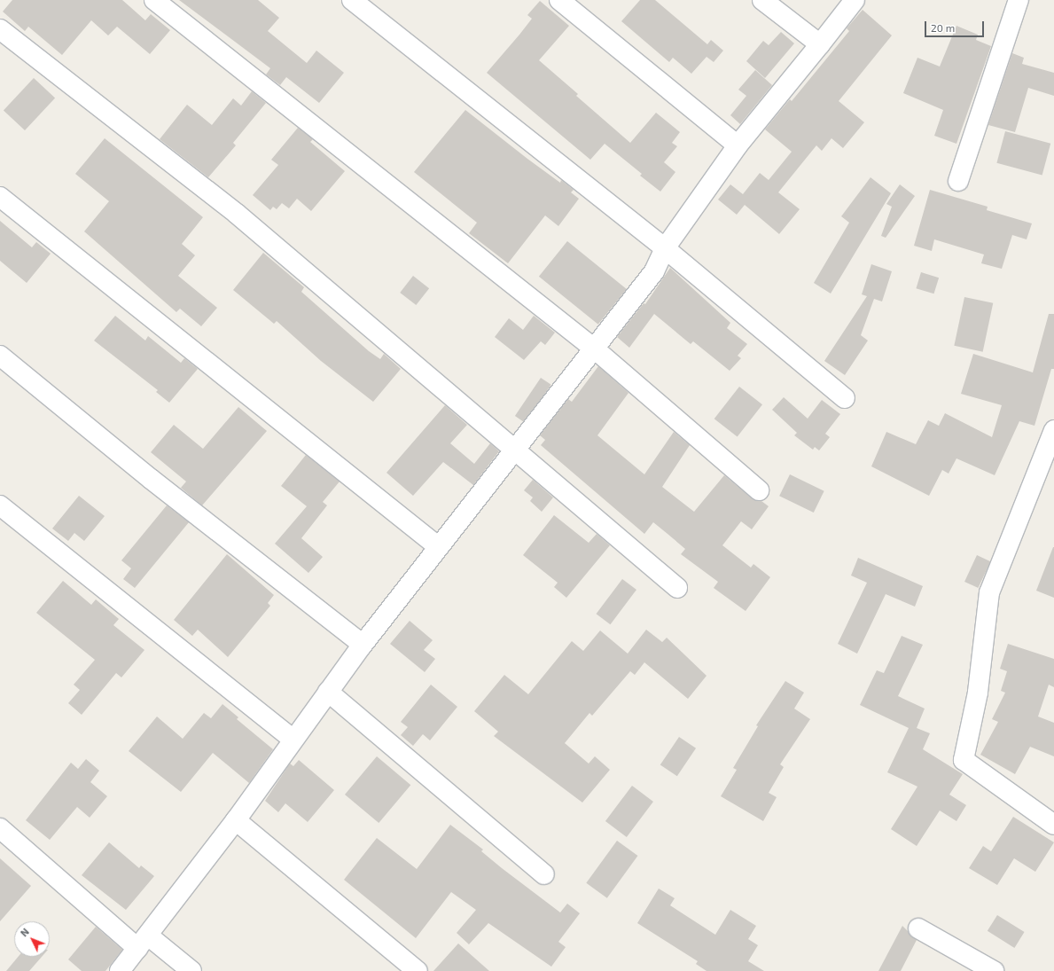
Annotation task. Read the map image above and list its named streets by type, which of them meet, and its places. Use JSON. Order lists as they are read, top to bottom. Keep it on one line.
{"scale_bar":"20 m","north":"top left"}
